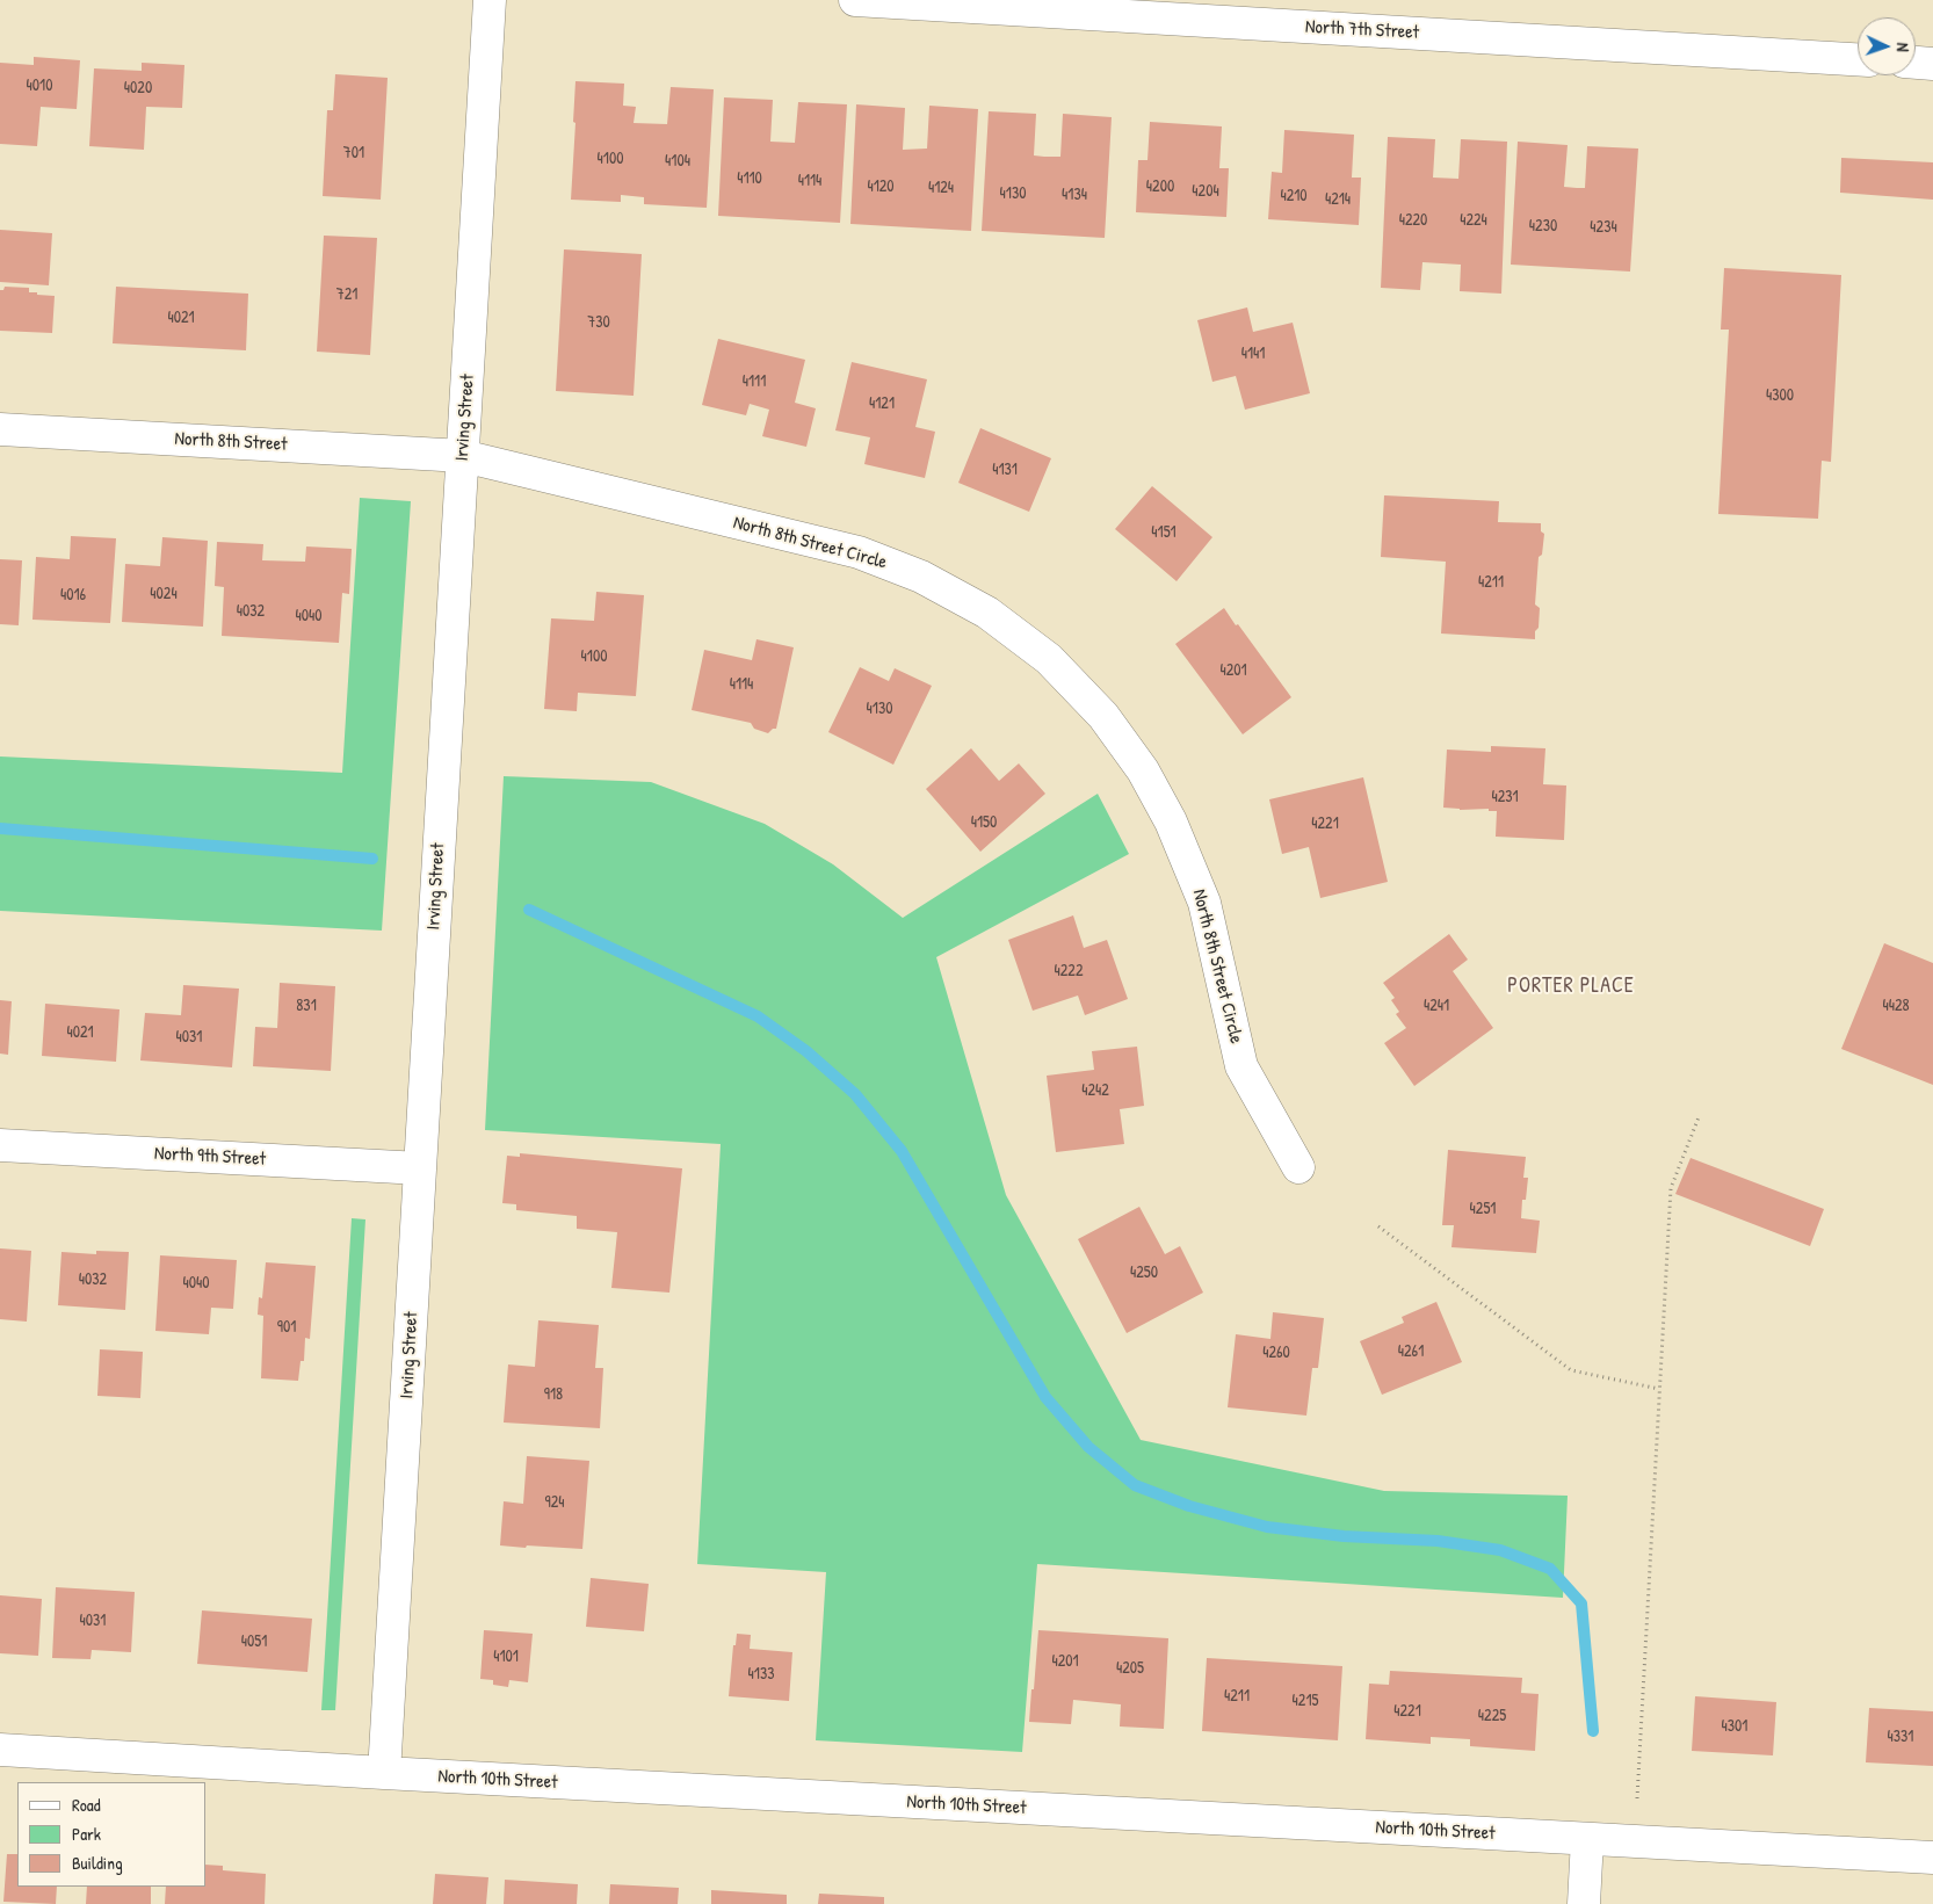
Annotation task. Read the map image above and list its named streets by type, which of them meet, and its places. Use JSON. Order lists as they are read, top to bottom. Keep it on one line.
{"streets":{"street":["North 7th Street","Irving Street","North 8th Street","North 8th Street Circle","North 9th Street","North 10th Street"]},"crossings":[["Irving Street","North 8th Street"],["Irving Street","North 8th Street Circle"],["Irving Street","North 9th Street"],["Irving Street","North 10th Street"],["North 8th Street","North 8th Street Circle"]],"districts":["PORTER PLACE"],"house_numbers":["4010","4020","701","4100","4104","4110","4114","4120","4200","4124","4204","4130","4134","4210","4214","4220","4224","4230","4234","721","4021","730","4141","4111","4300","4121","4131","4151","4211","4024","4016","4032","4040","4100","4201","4114","4130","4231","4150","4221","4222","831","4241","4428","4021","4031","4242","4251","4250","4032","4040","901","4261","4260","918","924","4031","4051","4101","4201","4205","4133","4211","4215","4221","4225","4301","4331"],"legend":["Road","Park","Building"],"north":"right"}
